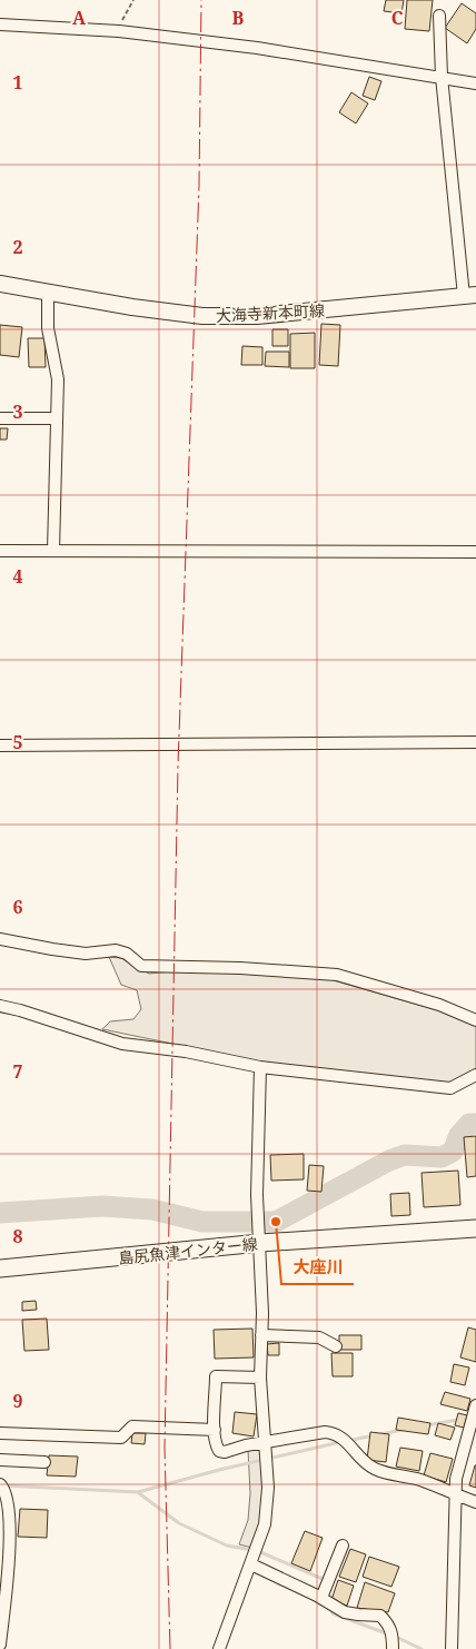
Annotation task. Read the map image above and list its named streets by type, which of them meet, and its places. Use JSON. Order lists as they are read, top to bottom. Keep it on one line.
{"streets":{"main road":["大海寺新本町線","島尻魚津インター線"]},"places":["大座川"],"grid":{"columns":["A","B","C"],"rows":["1","2","3","4","5","6","7","8","9"]}}
